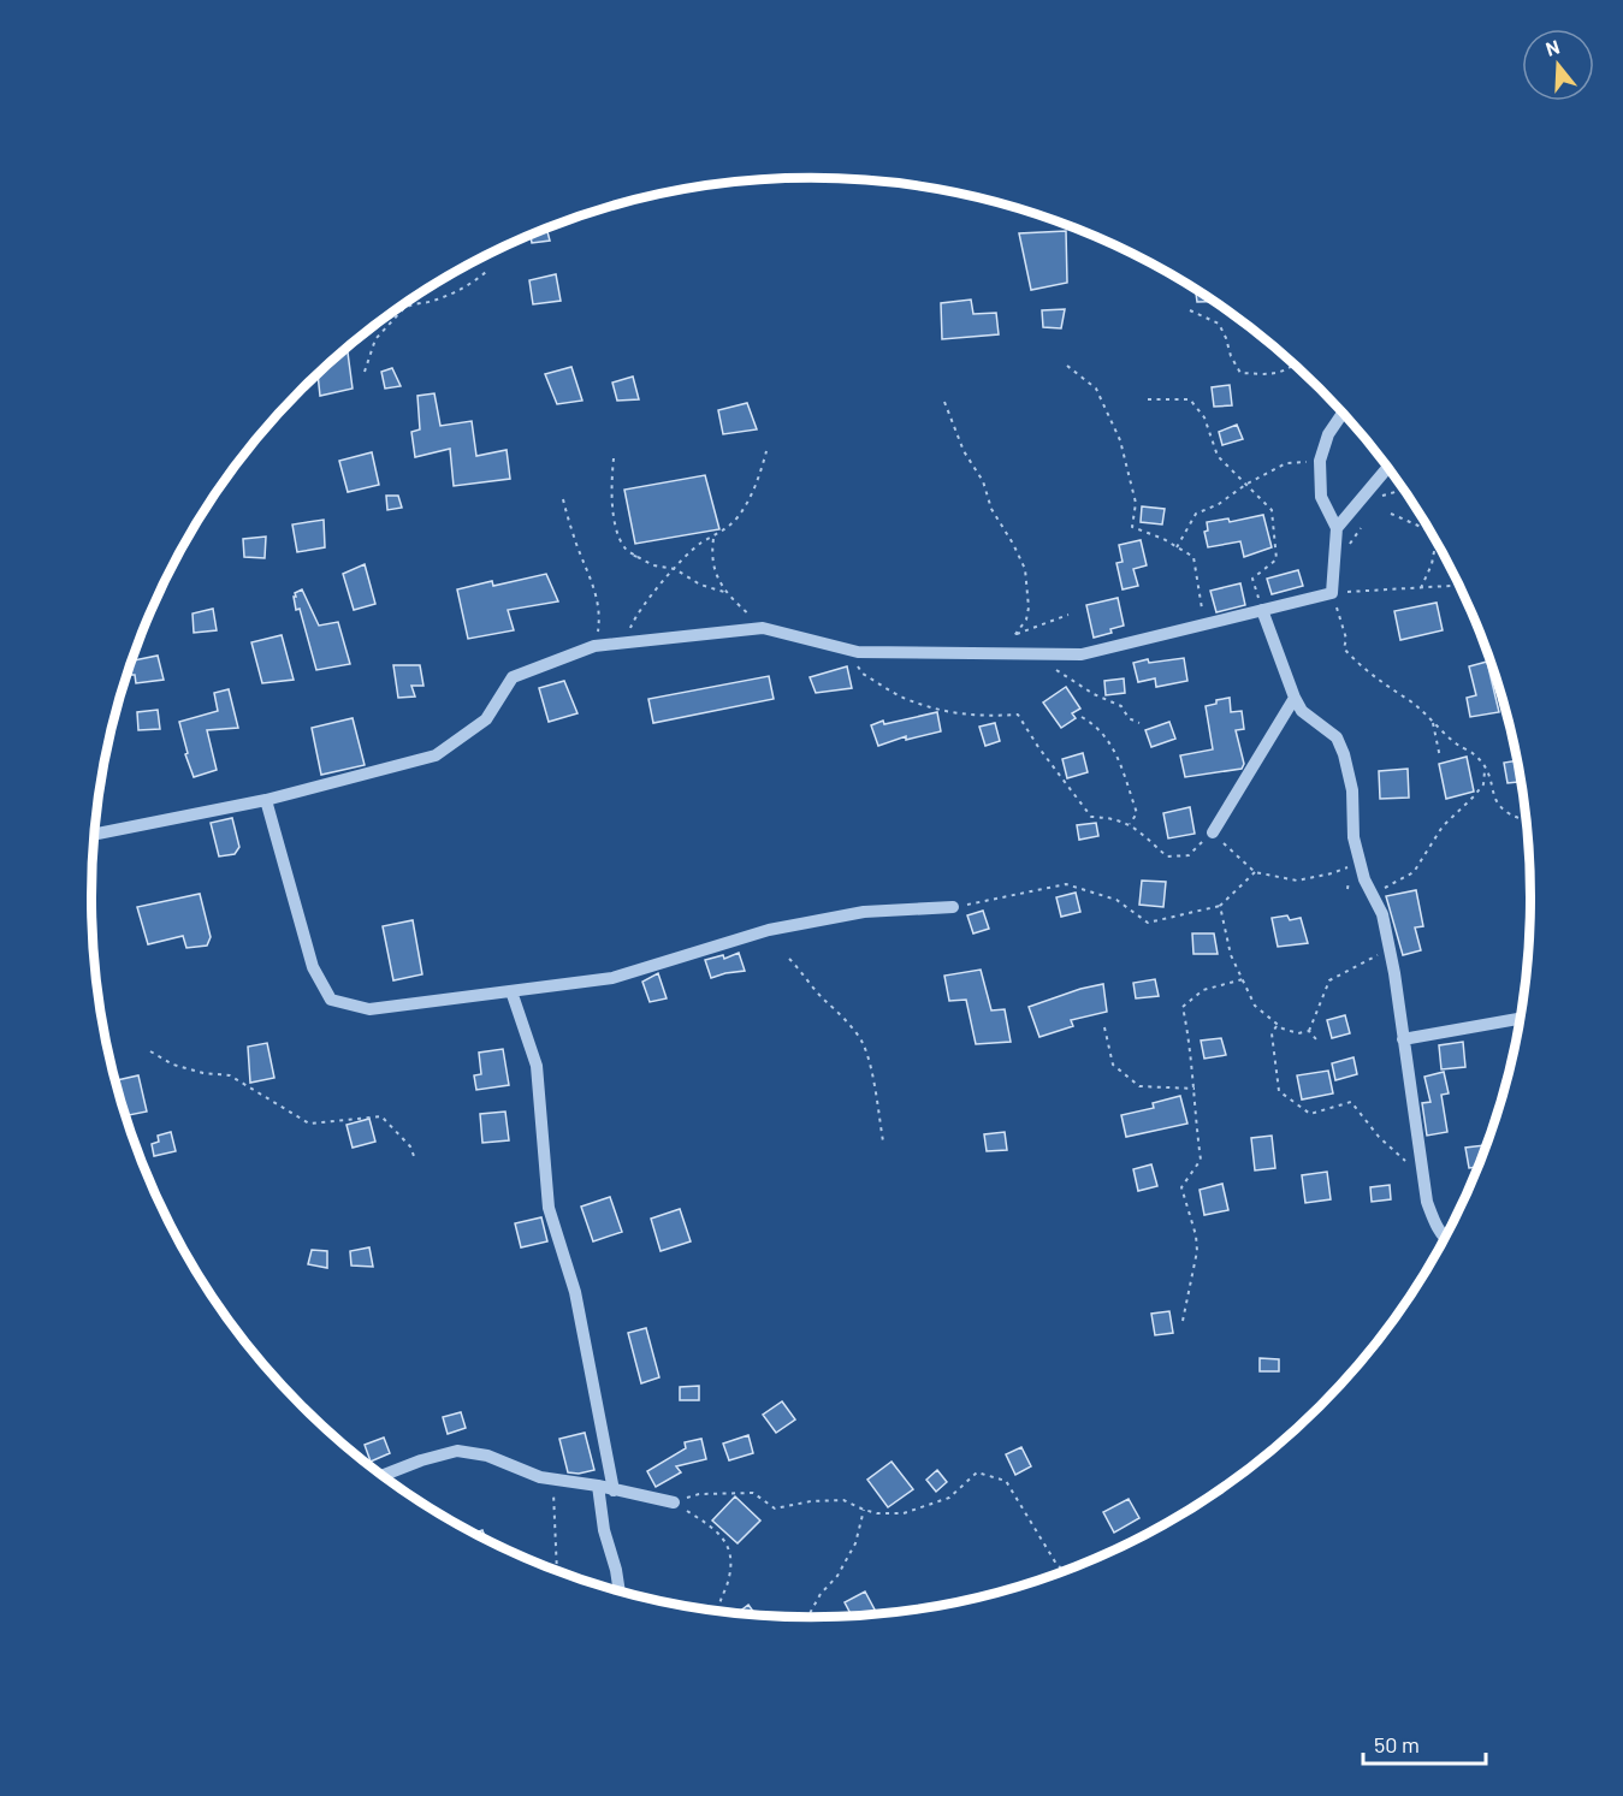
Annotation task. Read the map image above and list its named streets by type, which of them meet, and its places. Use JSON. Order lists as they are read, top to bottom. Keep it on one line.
{"scale_bar":"50 m","north":"top"}
